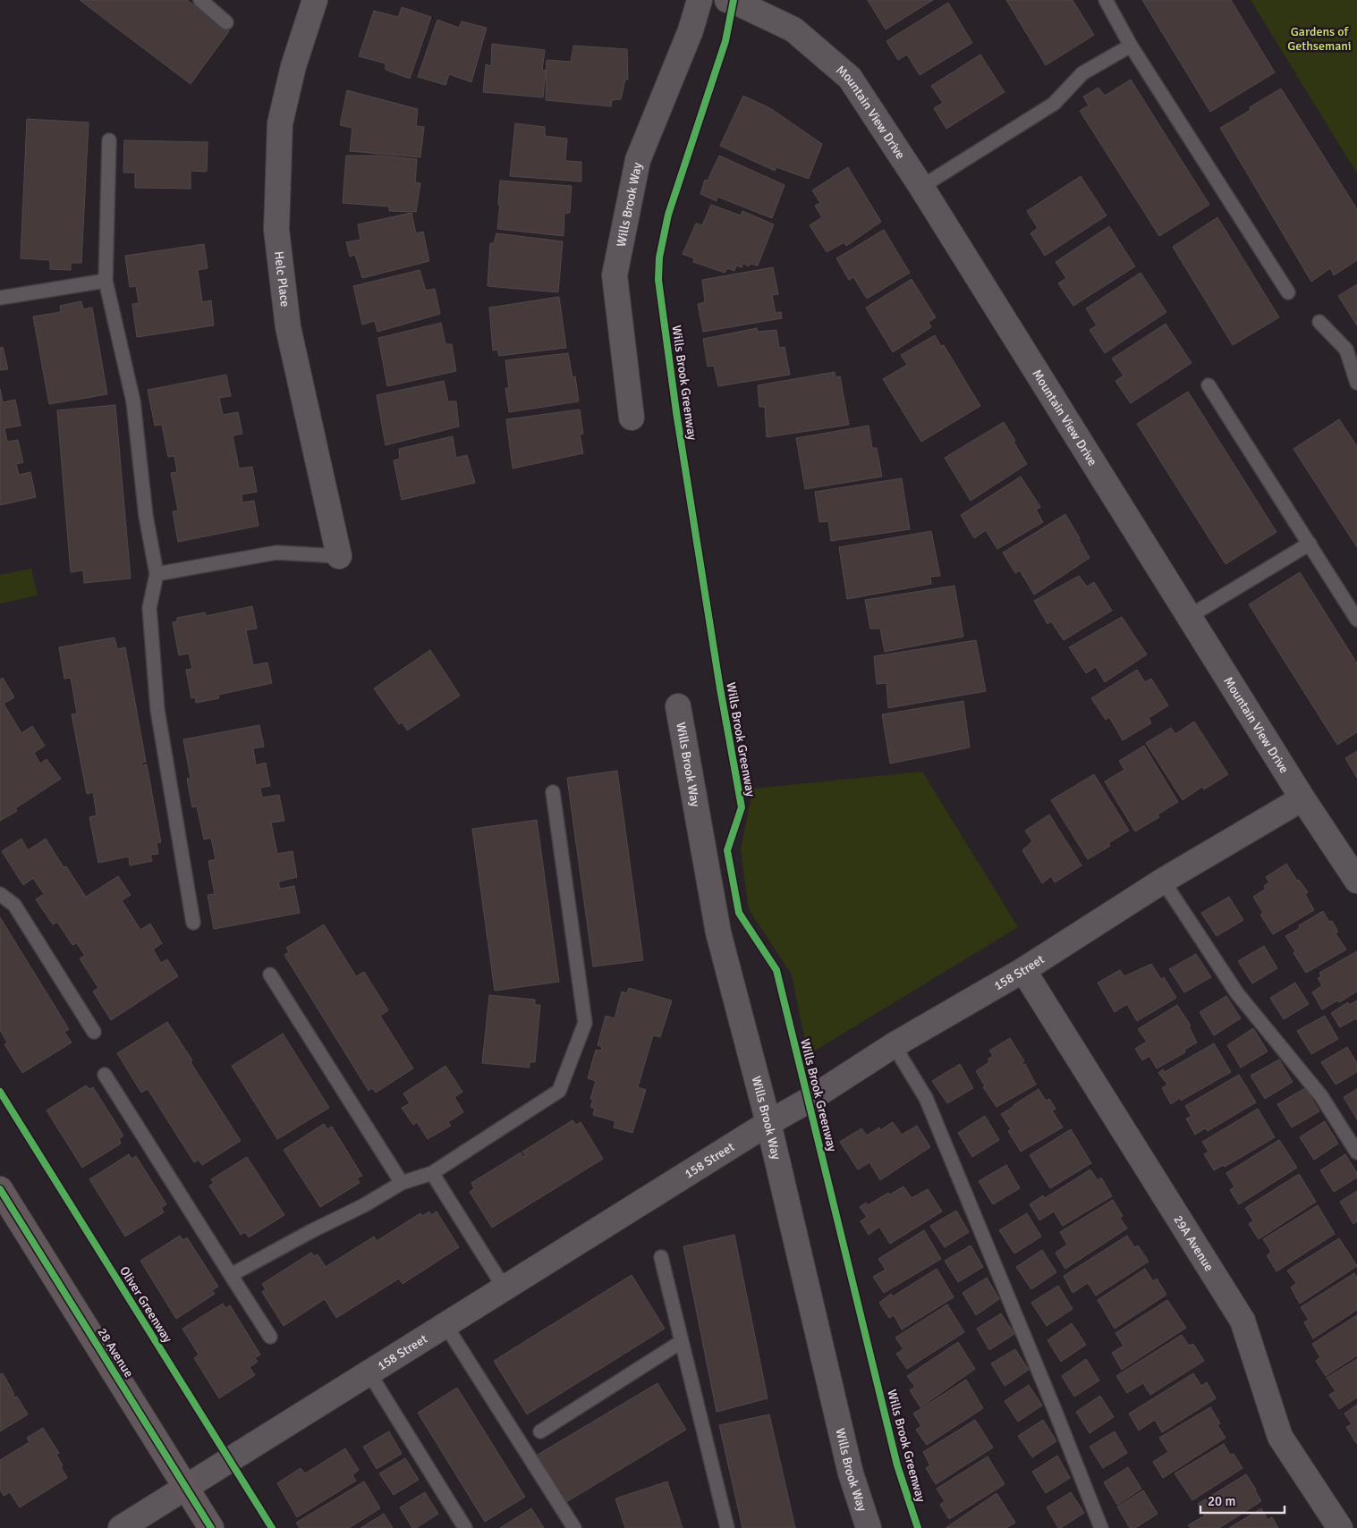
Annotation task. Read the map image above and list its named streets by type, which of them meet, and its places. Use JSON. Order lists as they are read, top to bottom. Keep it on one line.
{"streets":{"street":["Mountain View Drive","Wills Brook Way","Helc Place","158 Street","29A Avenue","28 Avenue"],"cycle path":["Wills Brook Greenway","Oliver Greenway"]},"crossings":[["Mountain View Drive","158 Street"],["Wills Brook Way","158 Street"],["158 Street","29A Avenue"],["158 Street","28 Avenue"]],"parks":["Gardens of Gethsemani"],"scale_bar":"20 m"}
